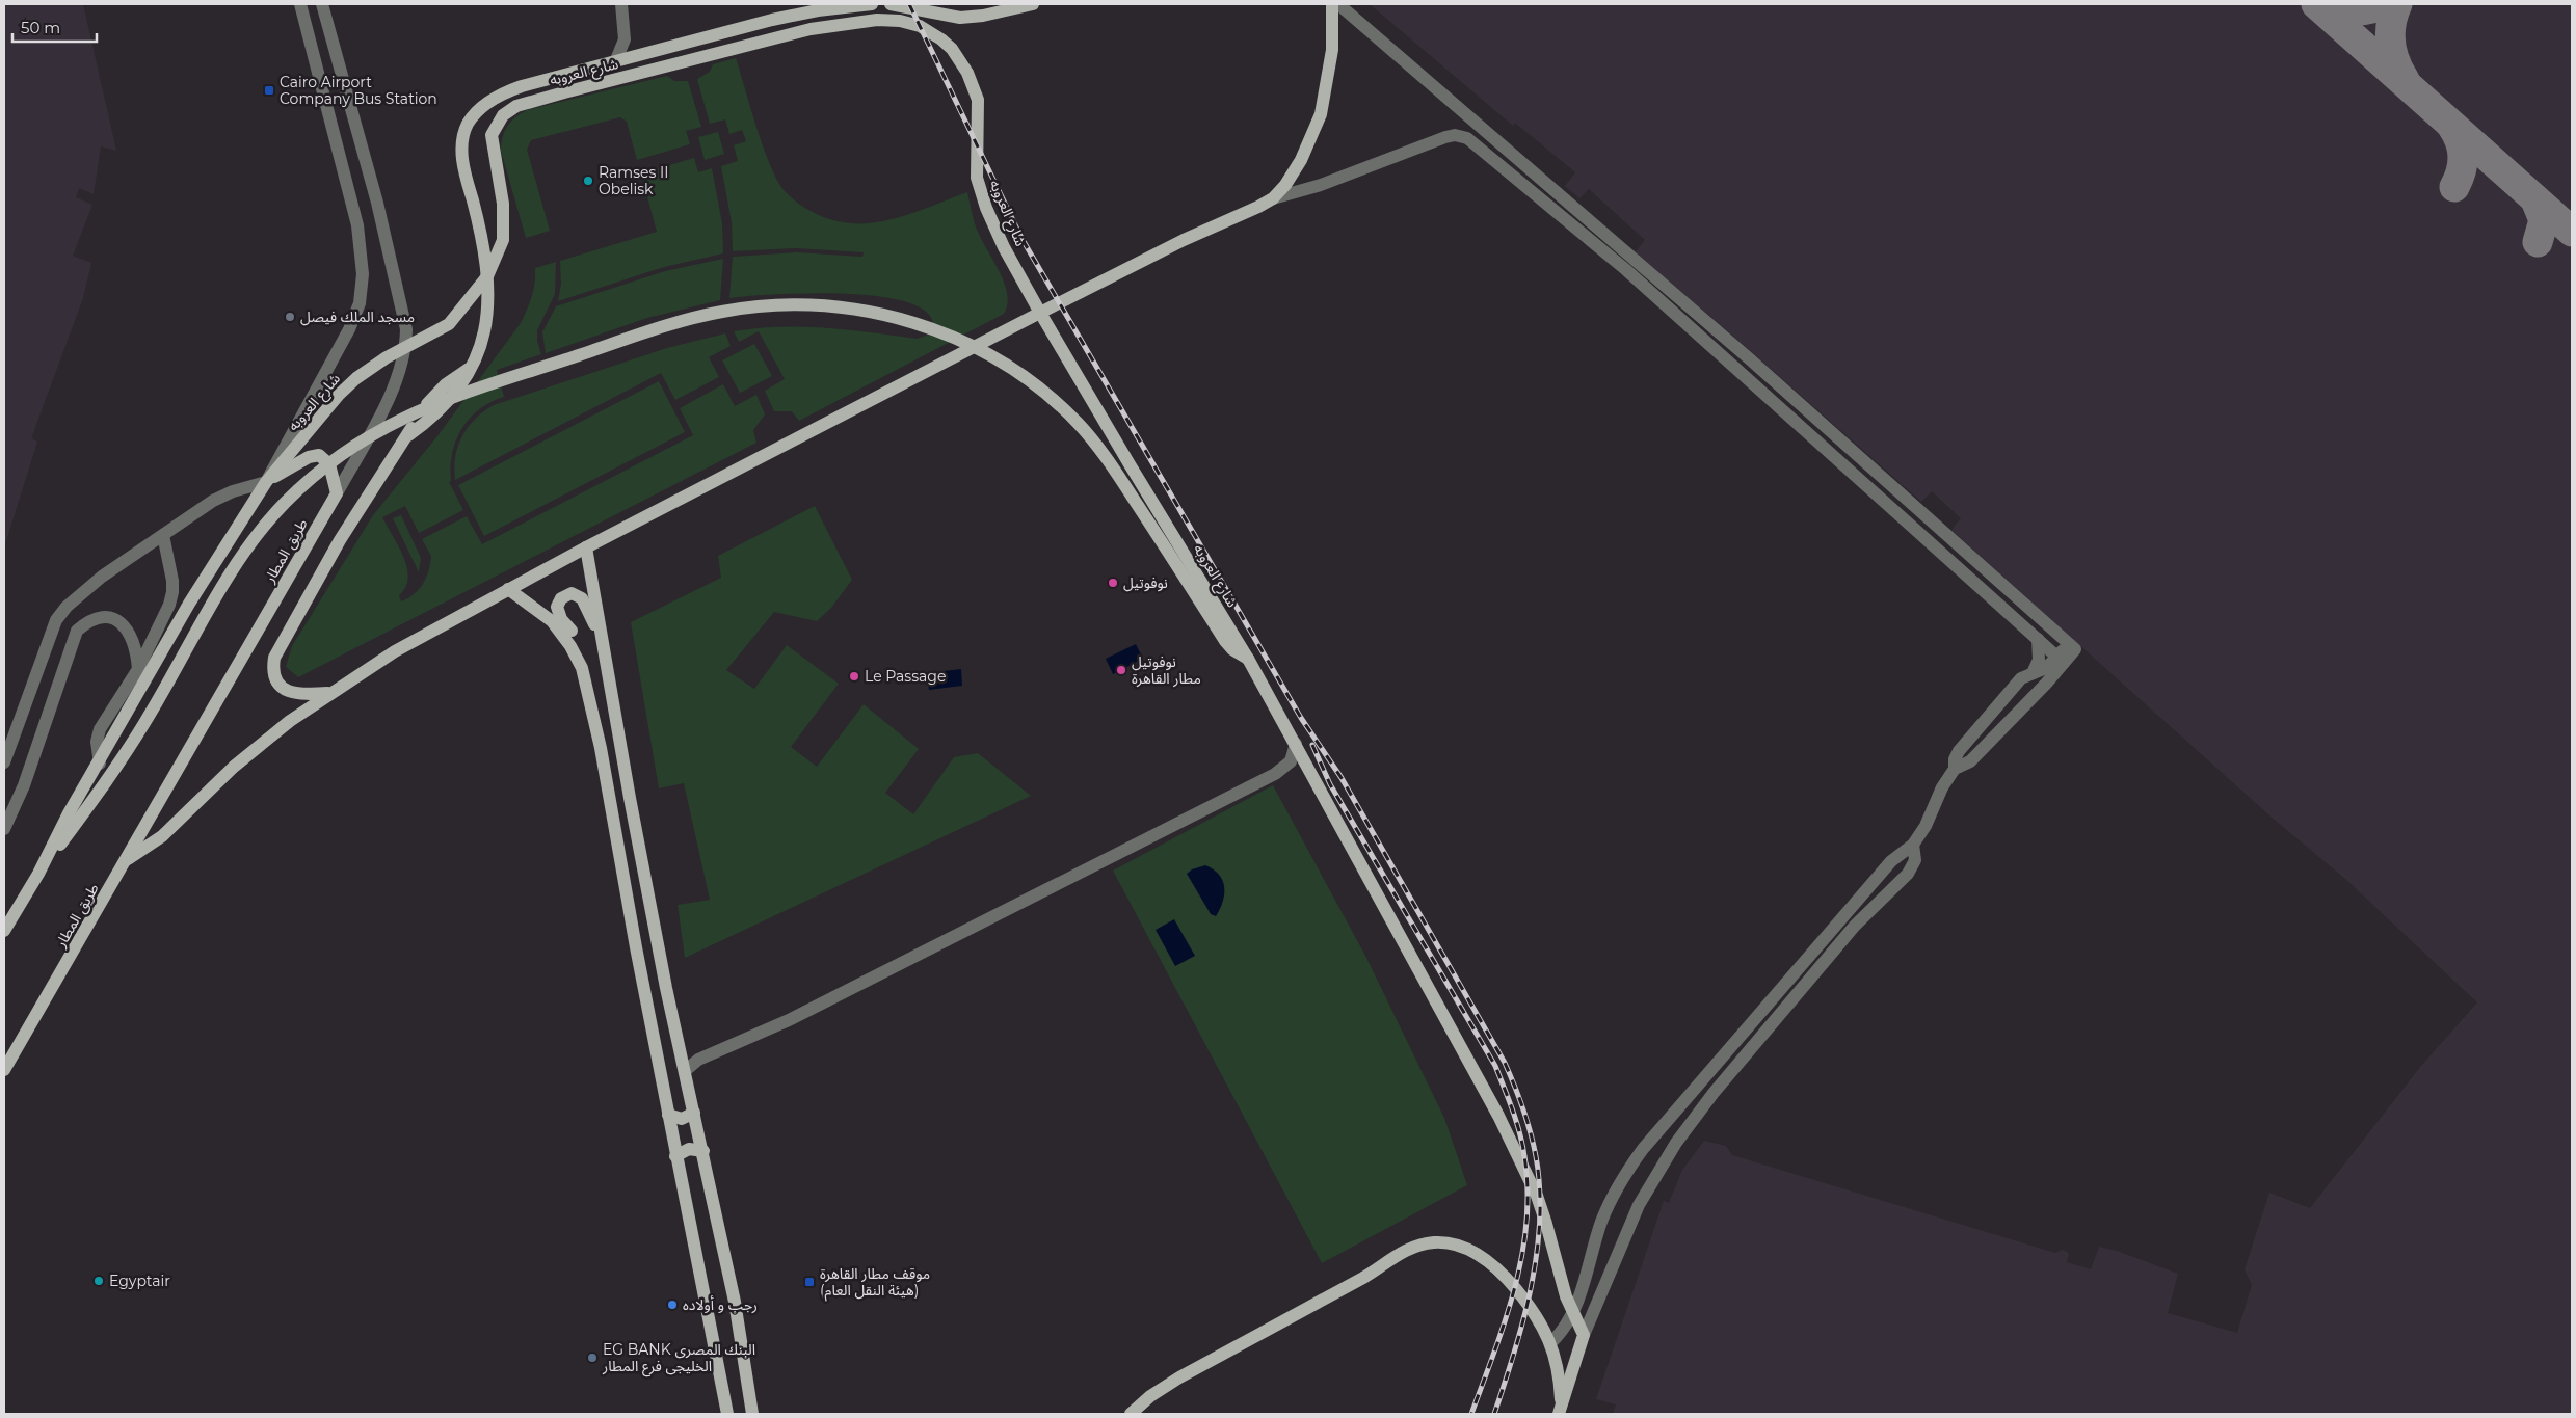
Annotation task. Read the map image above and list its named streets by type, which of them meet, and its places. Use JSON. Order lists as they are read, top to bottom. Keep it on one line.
{"streets":{"main road":["شارع العروبه","طريق المطار"]},"crossings":[["شارع العروبه","طريق المطار"]],"places":{"transit":["Cairo Airport Company Bus Station","موقف مطار القاهرة (هيئة النقل العام)"],"other":["Ramses II Obelisk","مسجد الملك فيصل","نوفوتيل","نوفوتيل مطار القاهرة","Le Passage","Egyptair","رجب و أولاده","EG BANK البنك المصرى الخليجى فرع المطار"]},"scale_bar":"50 m"}
